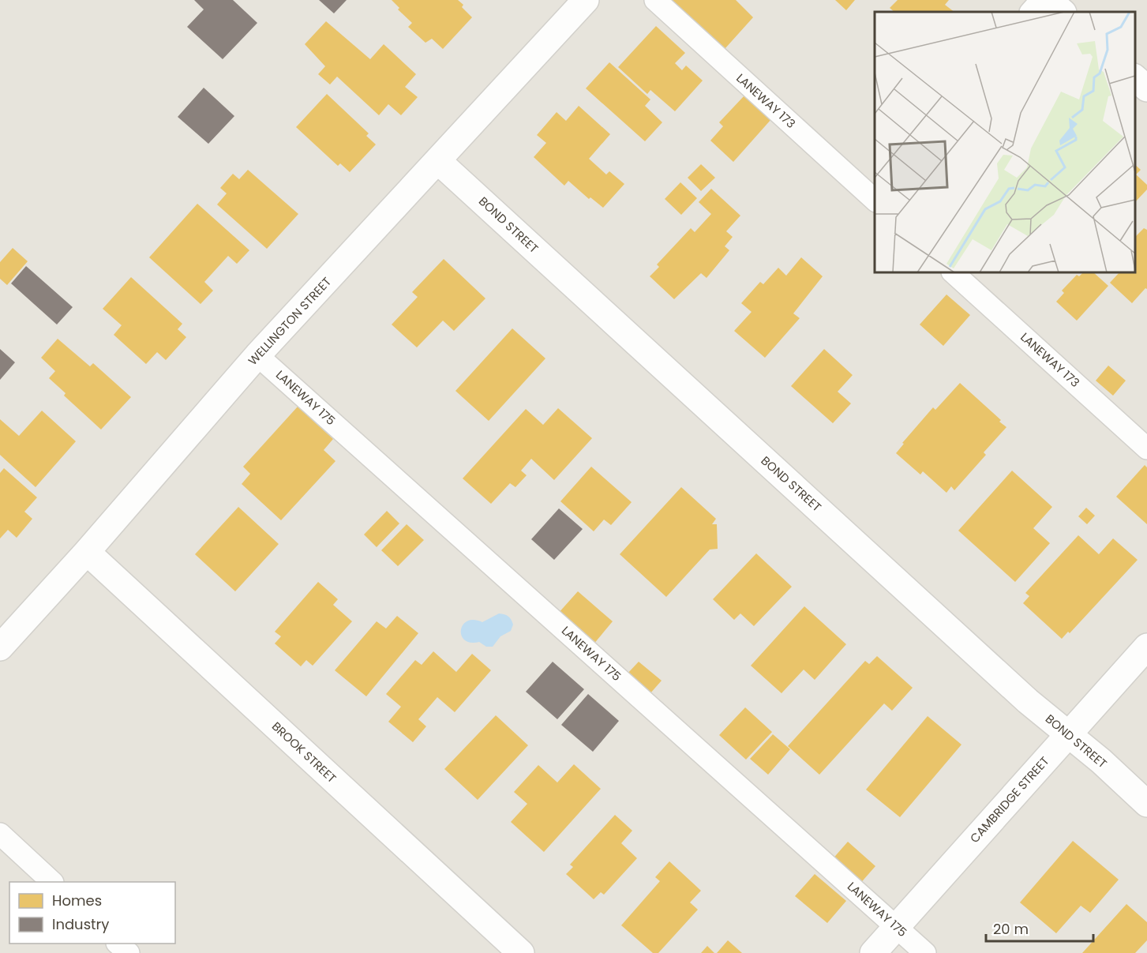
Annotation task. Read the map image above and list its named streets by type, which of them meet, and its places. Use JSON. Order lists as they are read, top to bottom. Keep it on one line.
{"streets":{"street":["BOND STREET","WELLINGTON STREET","BROOK STREET","CAMBRIDGE STREET"],"lane":["LANEWAY 173","LANEWAY 175"]},"crossings":[["BOND STREET","WELLINGTON STREET"],["BOND STREET","CAMBRIDGE STREET"],["WELLINGTON STREET","LANEWAY 175"],["WELLINGTON STREET","BROOK STREET"],["LANEWAY 175","CAMBRIDGE STREET"]],"legend":["Homes","Industry"],"scale_bar":"20 m"}
